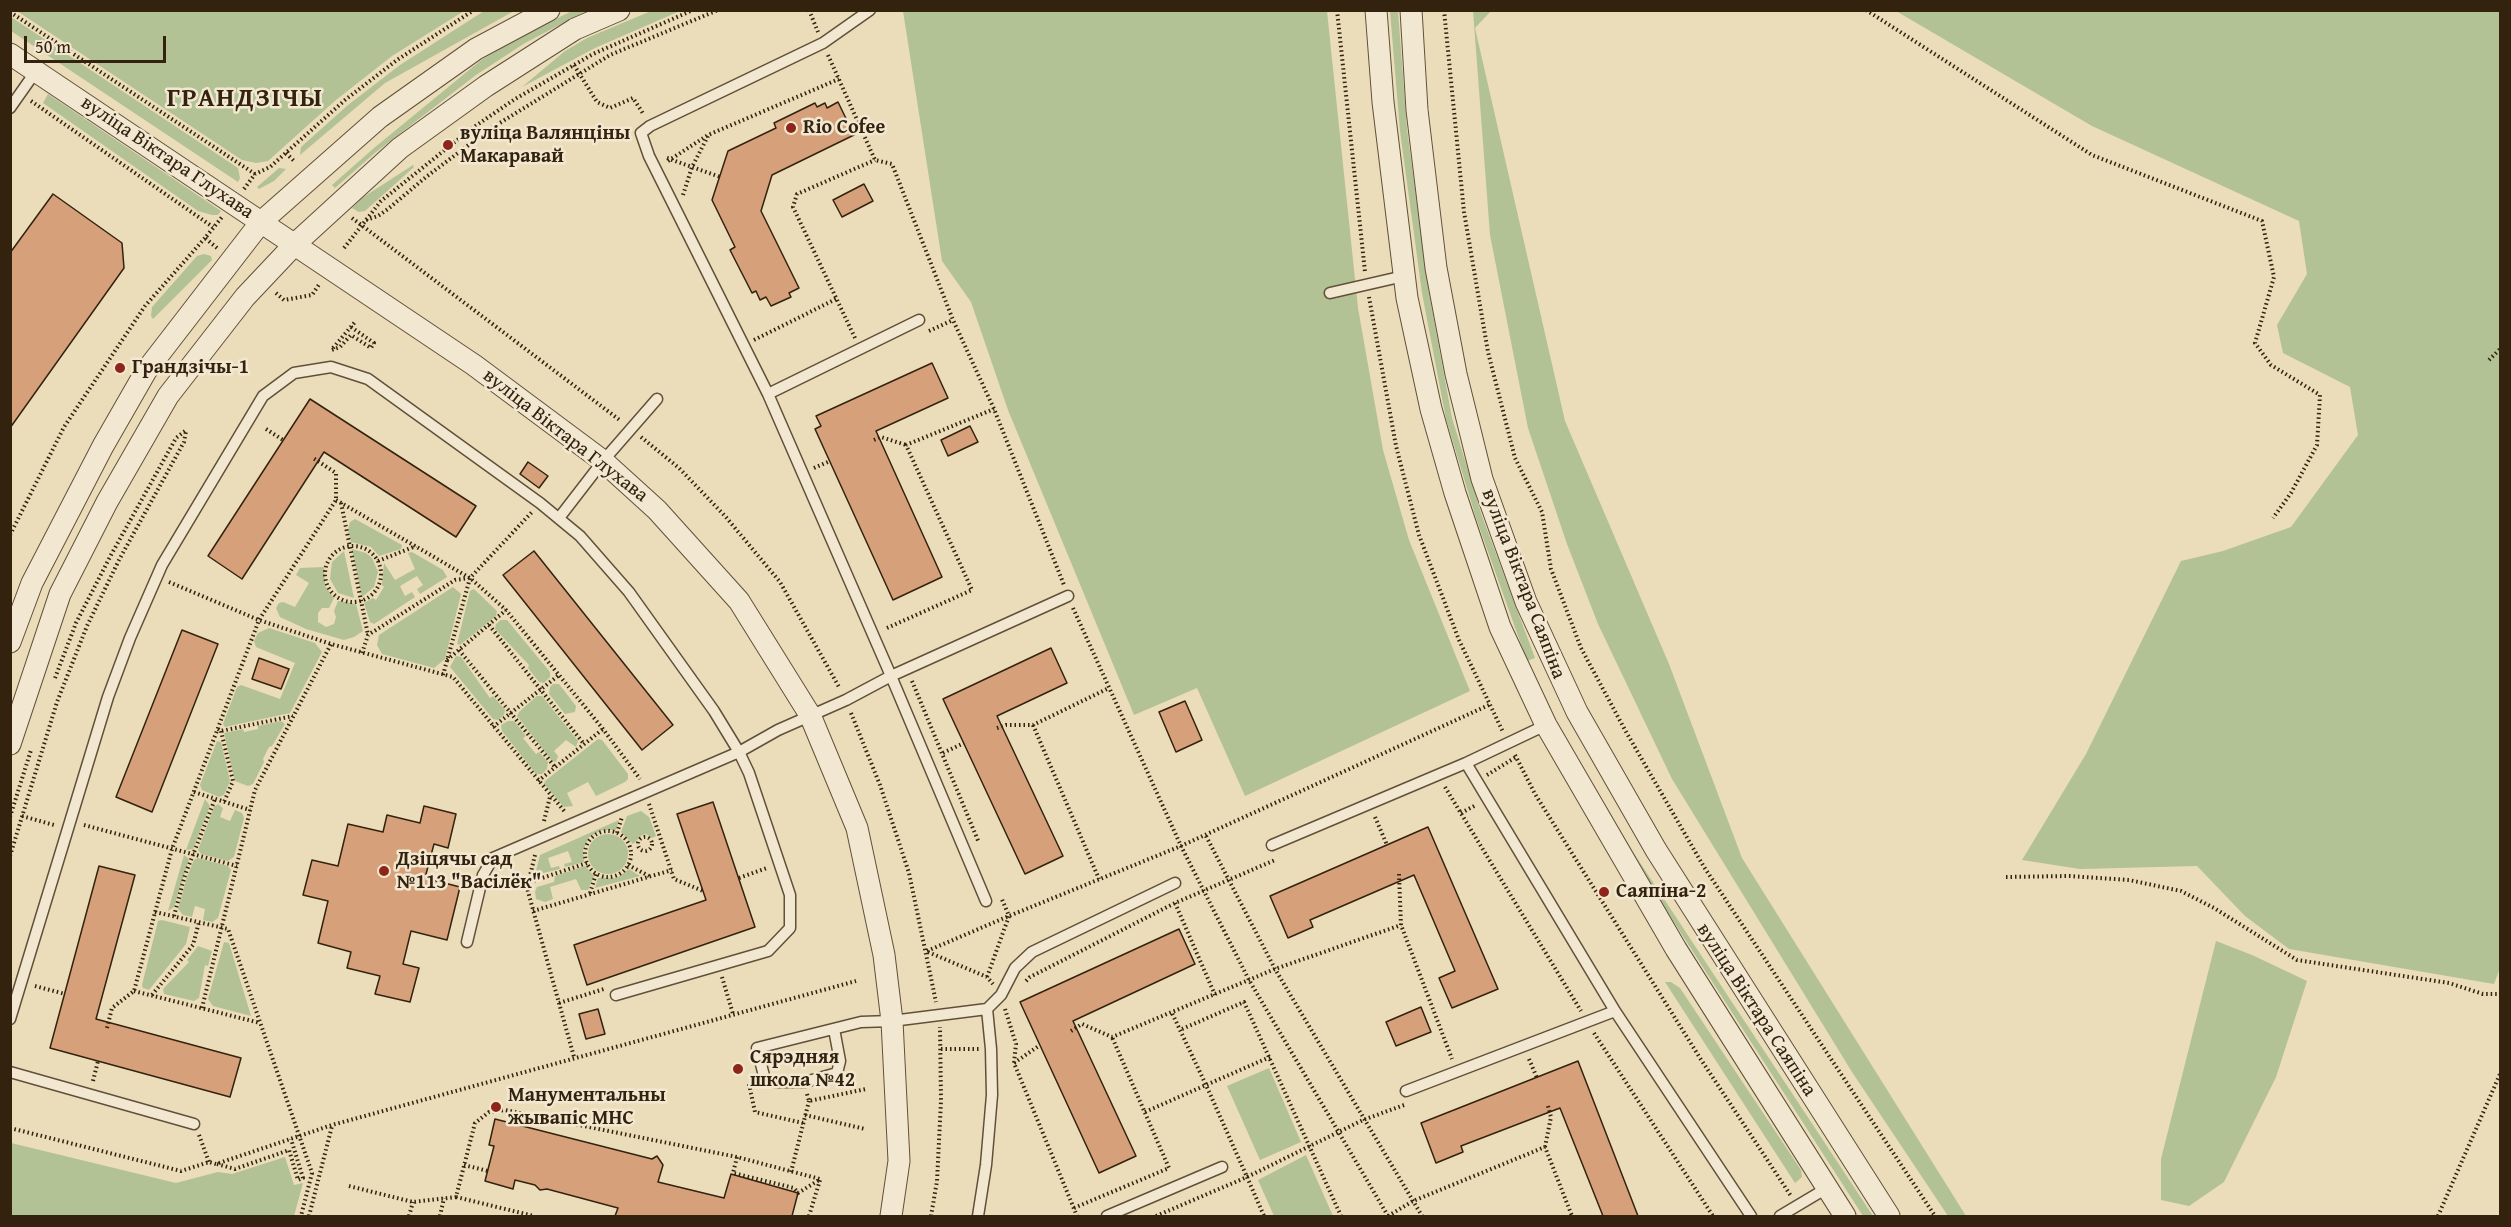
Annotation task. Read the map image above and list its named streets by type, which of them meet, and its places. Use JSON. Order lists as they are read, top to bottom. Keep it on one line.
{"streets":{"street":["вуліца Віктара Глухава","вуліца Віктара Саяпіна"]},"districts":["ГРАНДЗІЧЫ"],"places":["Rio Cofee","вуліца Валянціны Макаравай","Грандзічы-1","Дзіцячы сад №113 \"Васілёк\"","Саяпіна-2","Сярэдняя школа №42","Манументальны жывапіс МНС"],"scale_bar":"50 m"}
